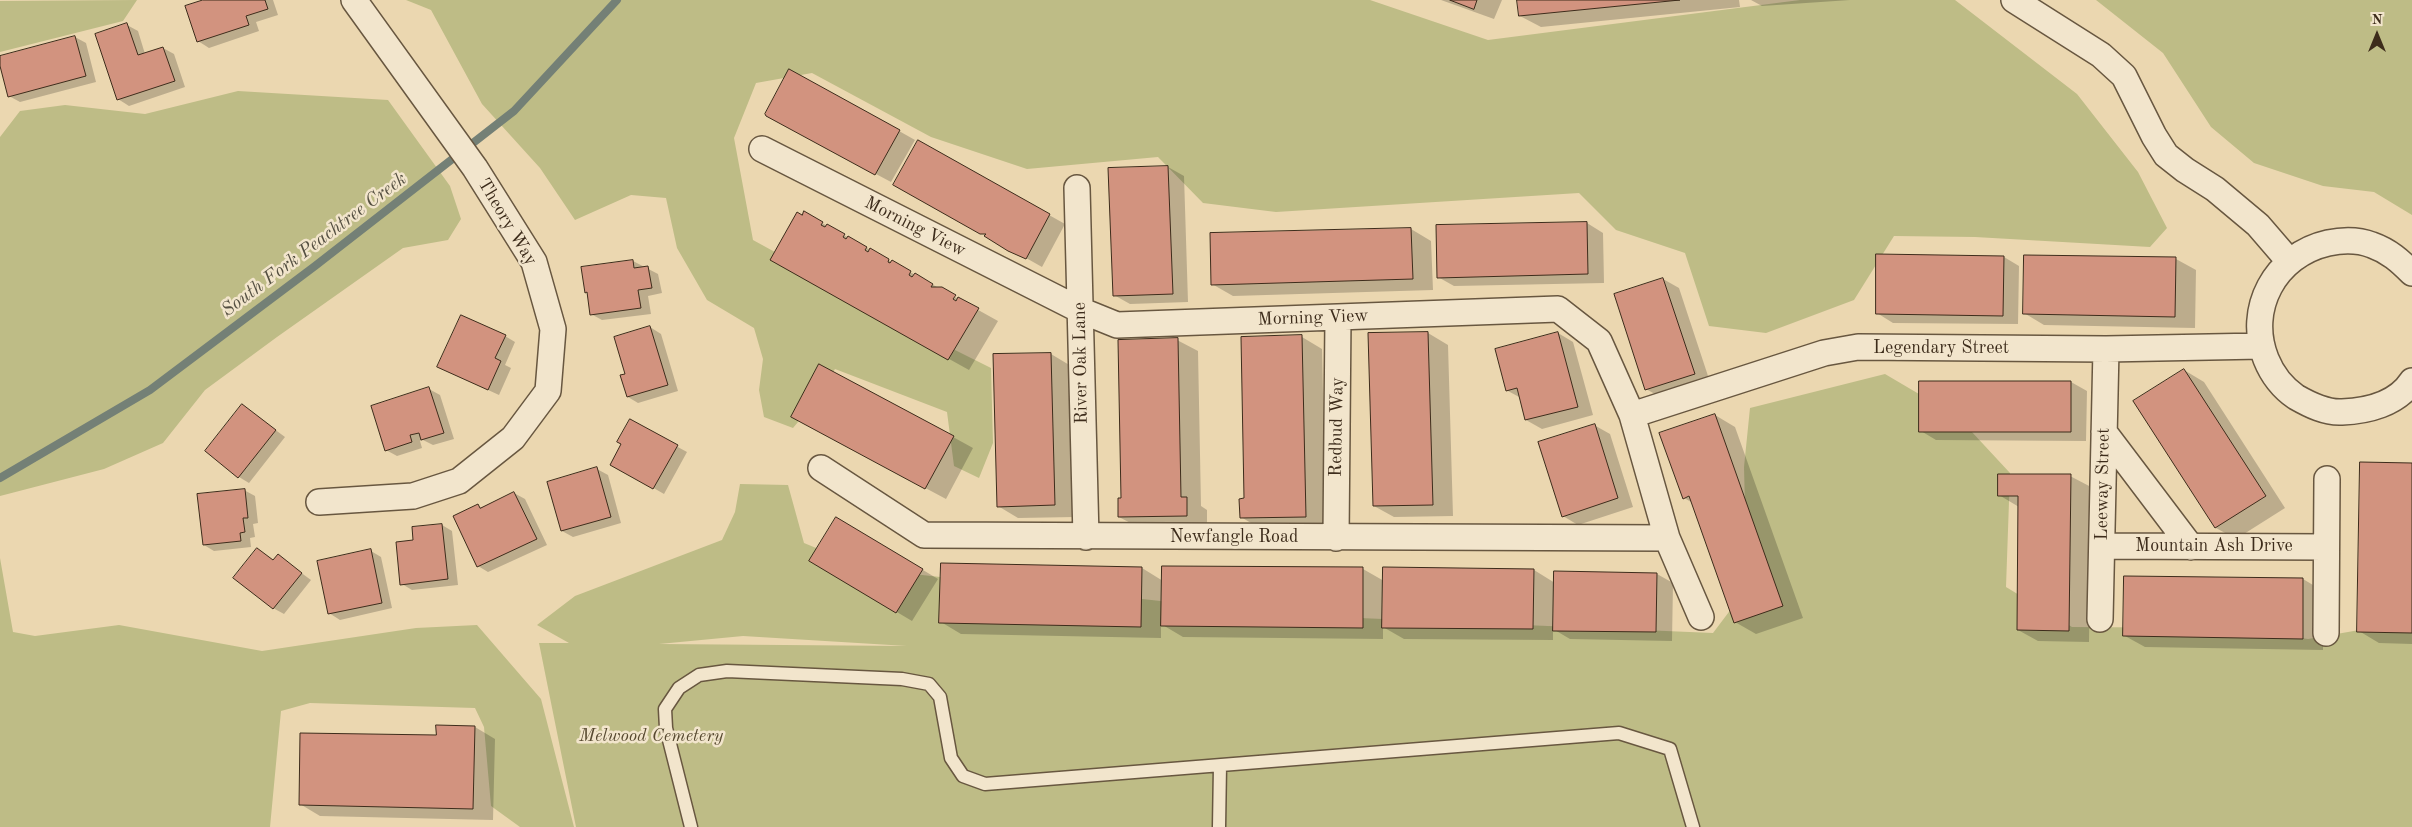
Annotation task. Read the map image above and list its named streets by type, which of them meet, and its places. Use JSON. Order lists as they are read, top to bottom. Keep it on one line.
{"streets":{"street":["Theory Way","Morning View","Legendary Street","River Oak Lane","Redbud Way","Leeway Street","Newfangle Road","Mountain Ash Drive"]},"crossings":[["Morning View","Legendary Street"],["Morning View","River Oak Lane"],["Morning View","Redbud Way"],["Morning View","Newfangle Road"],["Legendary Street","Leeway Street"],["River Oak Lane","Newfangle Road"],["Redbud Way","Newfangle Road"],["Leeway Street","Mountain Ash Drive"]],"water":["South Fork Peachtree Creek"],"parks":["Melwood Cemetery"],"north":"top"}
